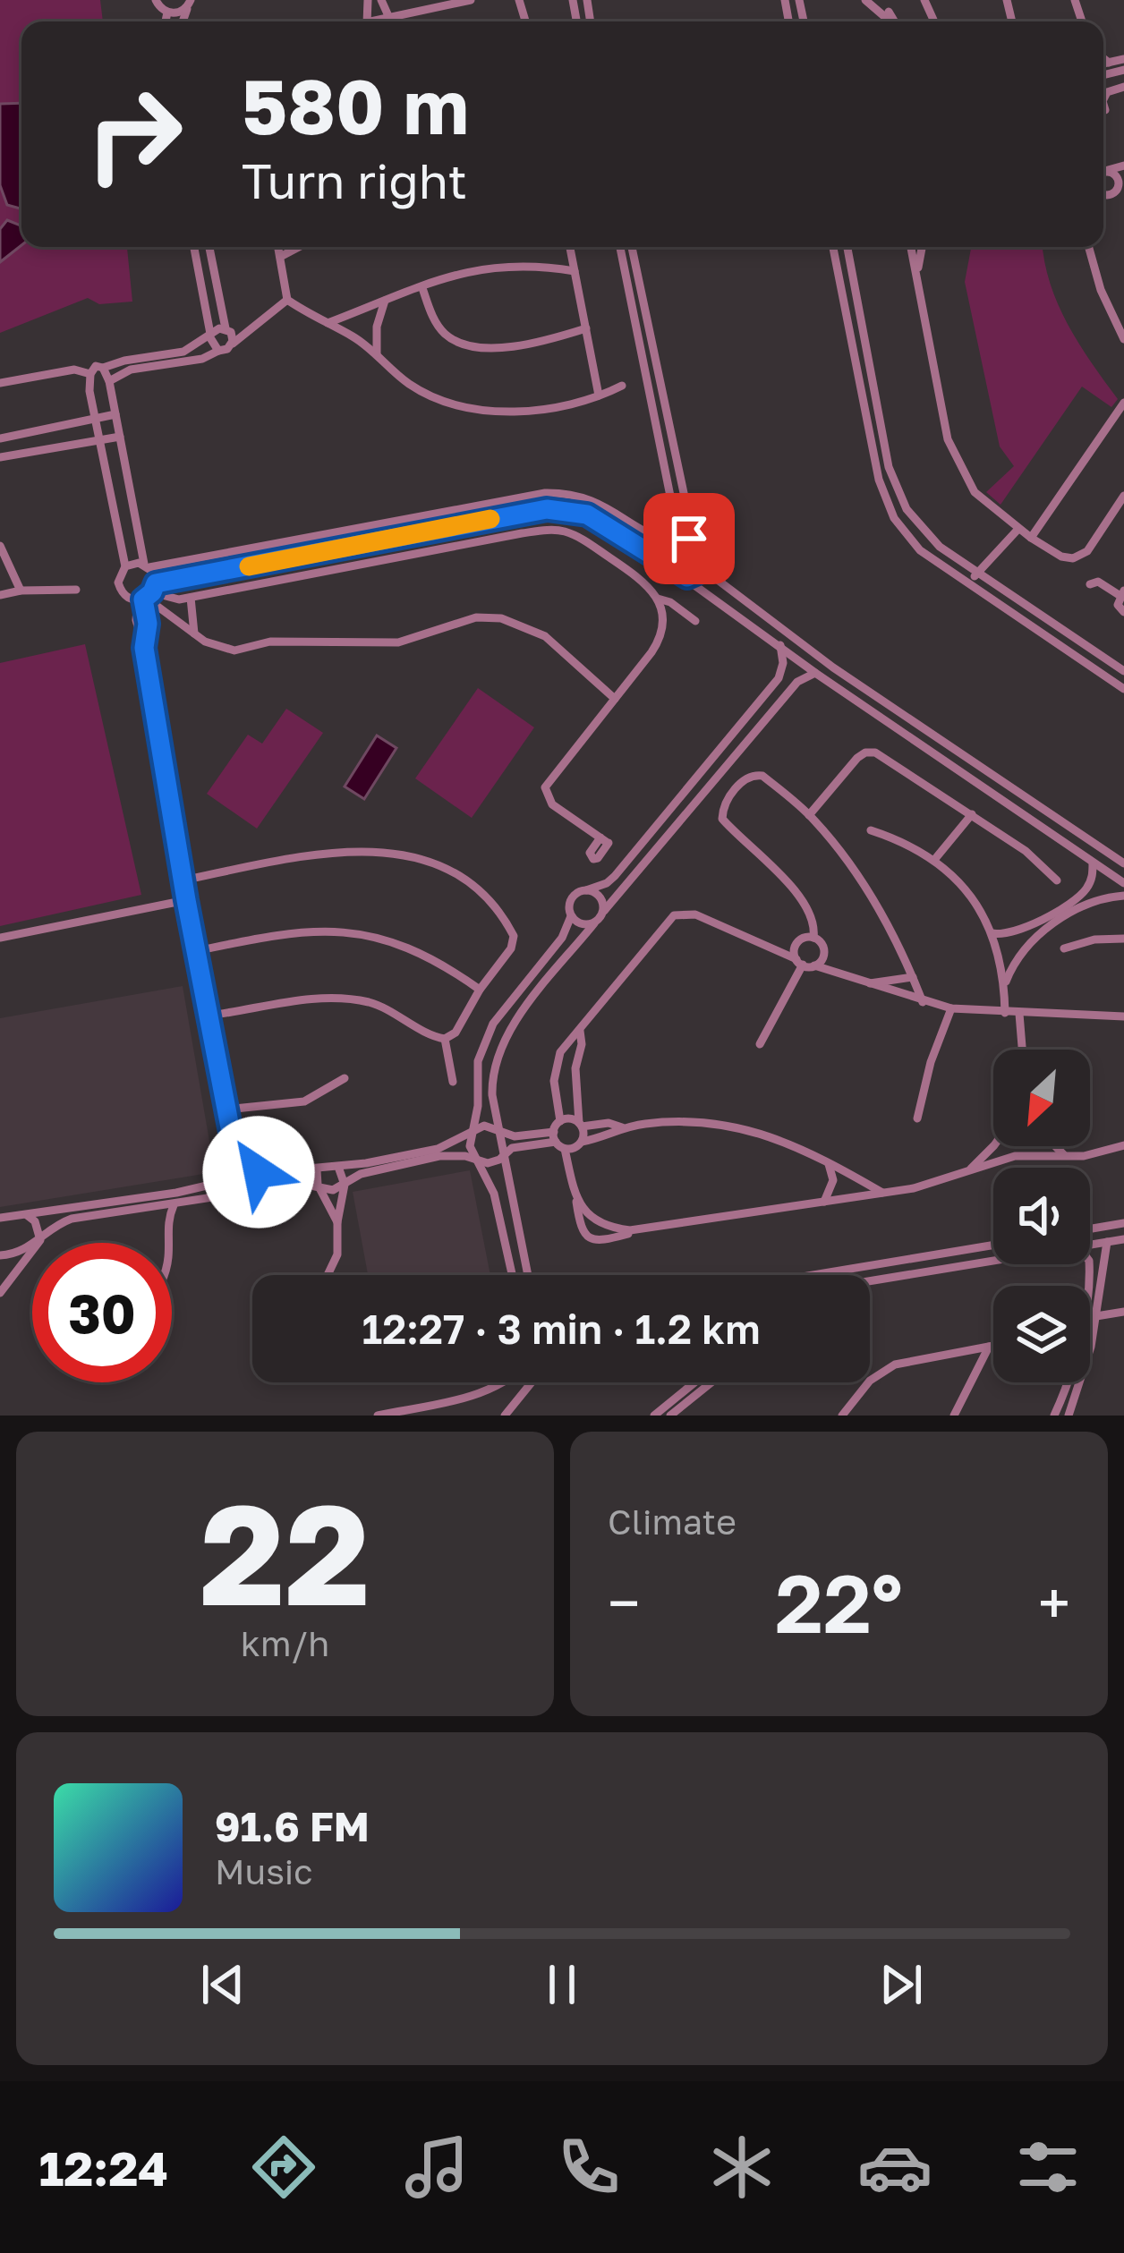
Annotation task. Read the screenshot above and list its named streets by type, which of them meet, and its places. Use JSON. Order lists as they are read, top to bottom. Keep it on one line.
{"north":"bottom left","page":{"turn":["580 m","Turn right"],"limit":"30","trip":"12:27 · 3 min · 1.2 km","tile":[["22","km/h"],"Climate"],"heat":["−","22°","+"],"song":["91.6 FM","Music"],"tabs":"12:24"}}
